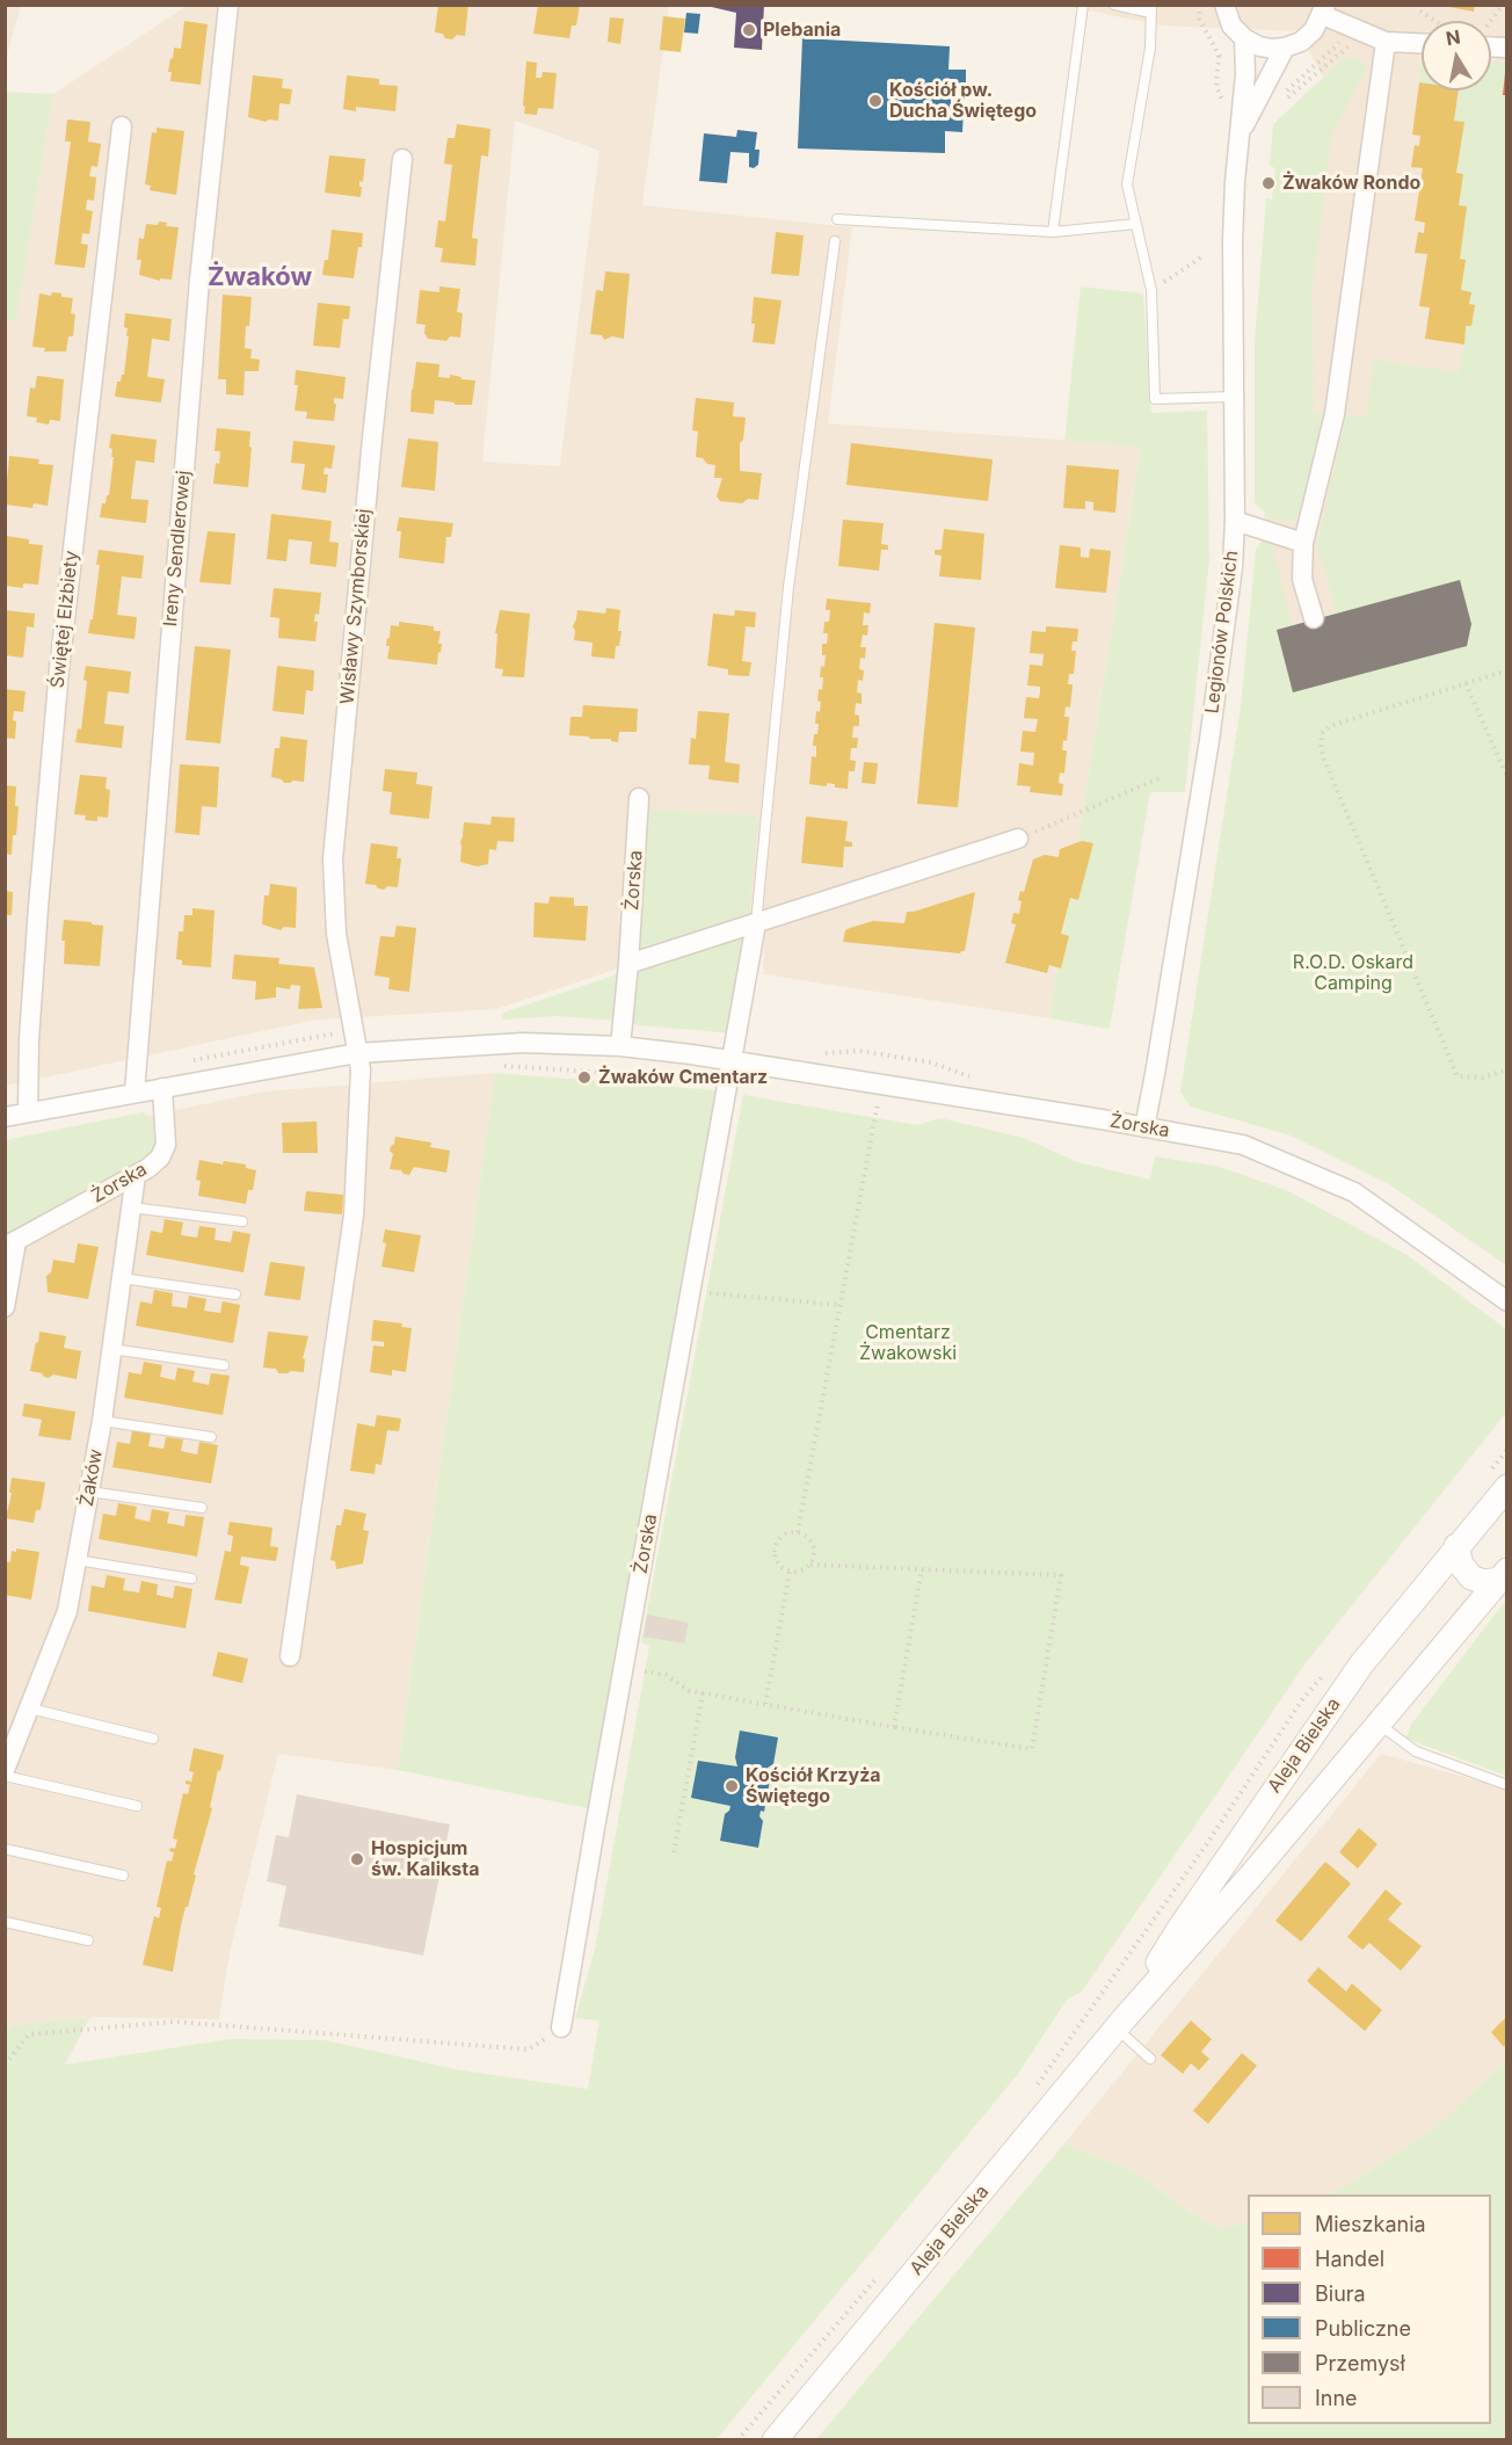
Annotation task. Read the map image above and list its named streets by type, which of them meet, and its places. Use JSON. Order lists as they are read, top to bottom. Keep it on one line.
{"streets":{"street":["Ireny Sendlerowej","Wisławy Szymborskiej","Świętej Elżbiety","Legionów Polskich","Żorska","Żaków","Aleja Bielska"]},"crossings":[["Ireny Sendlerowej","Żorska"],["Wisławy Szymborskiej","Żorska"],["Świętej Elżbiety","Żorska"],["Legionów Polskich","Żorska"],["Żorska","Żaków"]],"districts":["Żwaków"],"parks":["R.O.D. Oskard Camping","Cmentarz Żwakowski"],"places":["Plebania","Kościół pw. Ducha Świętego","Żwaków Rondo","Żwaków Cmentarz","Kościół Krzyża Świętego","Hospicjum św. Kaliksta"],"legend":["Mieszkania","Handel","Biura","Publiczne","Przemysł","Inne"],"north":"top"}
